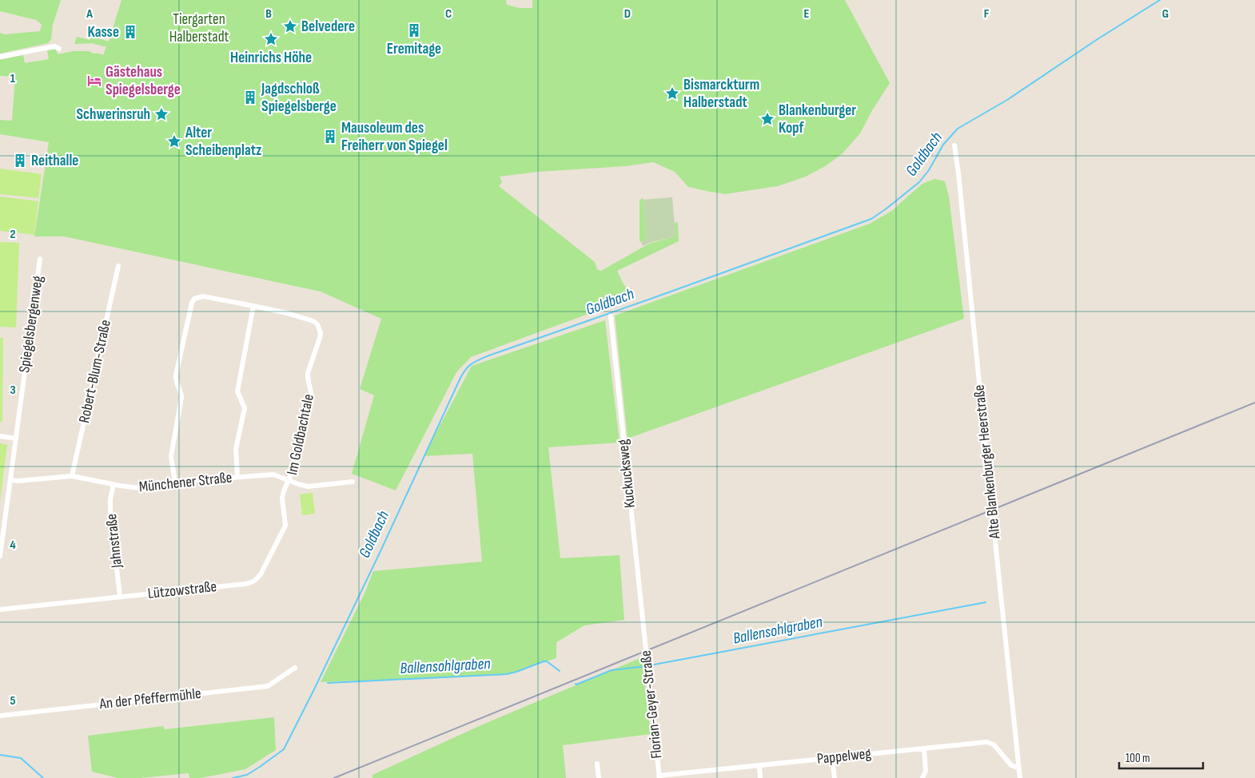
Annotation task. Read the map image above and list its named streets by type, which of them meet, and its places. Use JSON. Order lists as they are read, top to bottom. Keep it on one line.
{"streets":{"street":["Spiegelsbergenweg","Robert-Blum-Straße","Im Goldbachtale","Alte Blankenburger Heerstraße","Kuckucksweg","Münchener Straße","Jahnstraße","Lützowstraße","An der Pfeffermühle","Florian-Geyer-Straße","Pappelweg"]},"crossings":[["Spiegelsbergenweg","Münchener Straße"],["Robert-Blum-Straße","Münchener Straße"],["Im Goldbachtale","Münchener Straße"],["Im Goldbachtale","Lützowstraße"],["Alte Blankenburger Heerstraße","Pappelweg"],["Kuckucksweg","Florian-Geyer-Straße"],["Münchener Straße","Jahnstraße"],["Münchener Straße","Lützowstraße"],["Jahnstraße","Lützowstraße"],["Florian-Geyer-Straße","Pappelweg"]],"water":["Goldbach","Ballensohlgraben"],"parks":["Tiergarten Halberstadt"],"places":{"place":["Belvedere","Heinrichs Höhe","Bismarckturm Halberstadt","Schwerinsruh","Blankenburger Kopf","Alter Scheibenplatz"],"building":["Eremitage","Kasse","Jagdschloß Spiegelsberge","Mausoleum des Freiherr von Spiegel","Reithalle"],"hotel":["Gästehaus Spiegelsberge"]},"scale_bar":"100 m","grid":{"columns":["A","B","C","D","E","F","G"],"rows":["1","2","3","4","5"]}}
